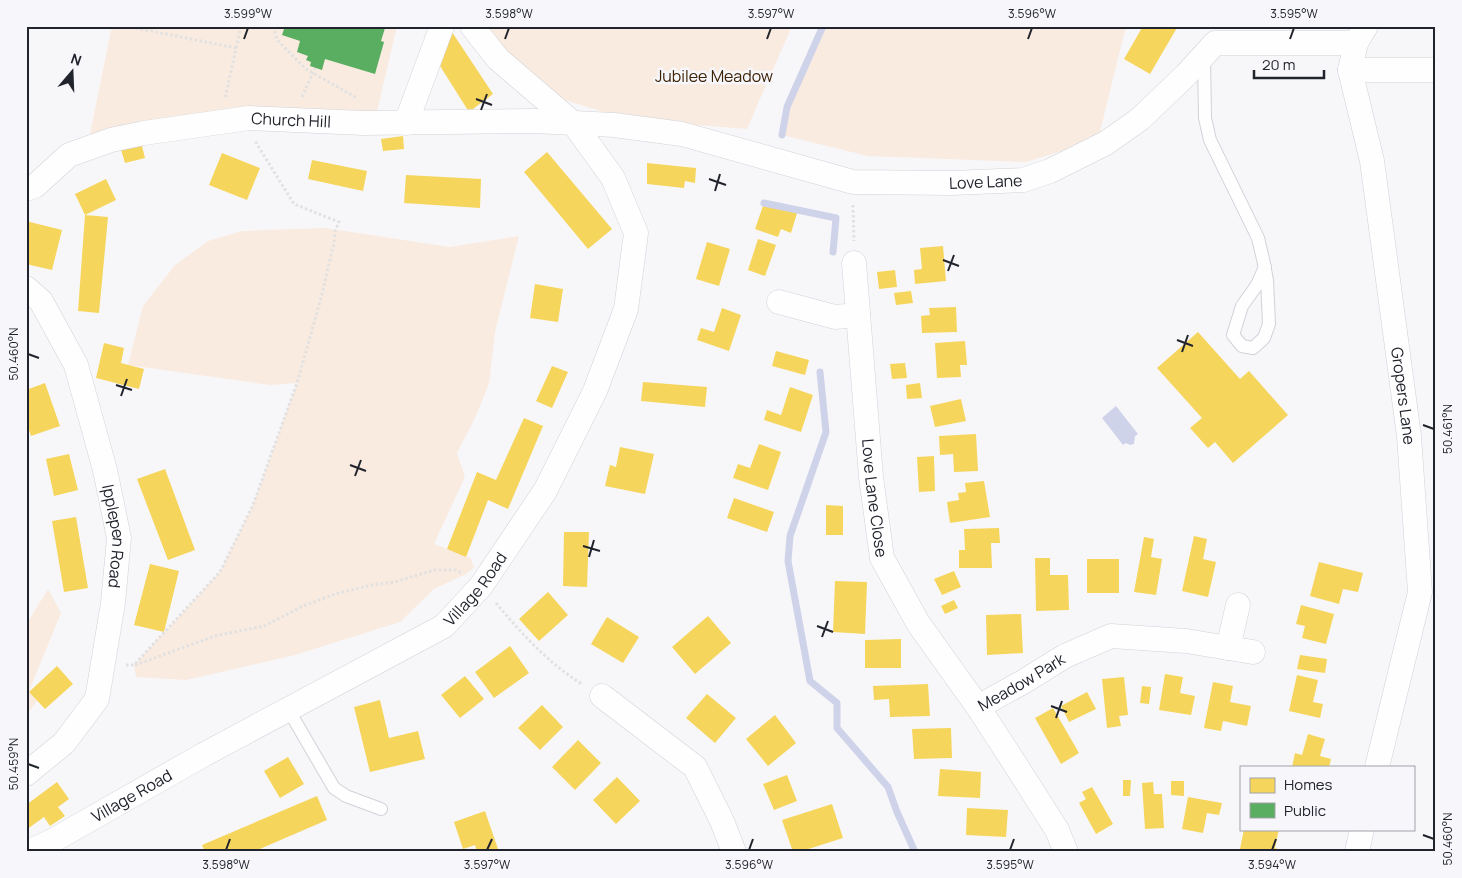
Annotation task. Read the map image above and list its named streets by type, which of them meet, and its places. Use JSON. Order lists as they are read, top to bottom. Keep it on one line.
{"streets":{"street":["Church Hill","Love Lane","Gropers Lane","Love Lane Close","Ipplepen Road","Village Road","Meadow Park"]},"crossings":[["Church Hill","Love Lane"],["Church Hill","Village Road"],["Love Lane","Gropers Lane"],["Love Lane","Village Road"],["Love Lane Close","Meadow Park"]],"parks":["Jubilee Meadow"],"legend":["Homes","Public"],"scale_bar":"20 m","north":"top","coordinates":["3.599°W","3.598°W","3.597°W","3.596°W","3.595°W","50.460°N","50.461°N","50.459°N","3.594°W"]}
